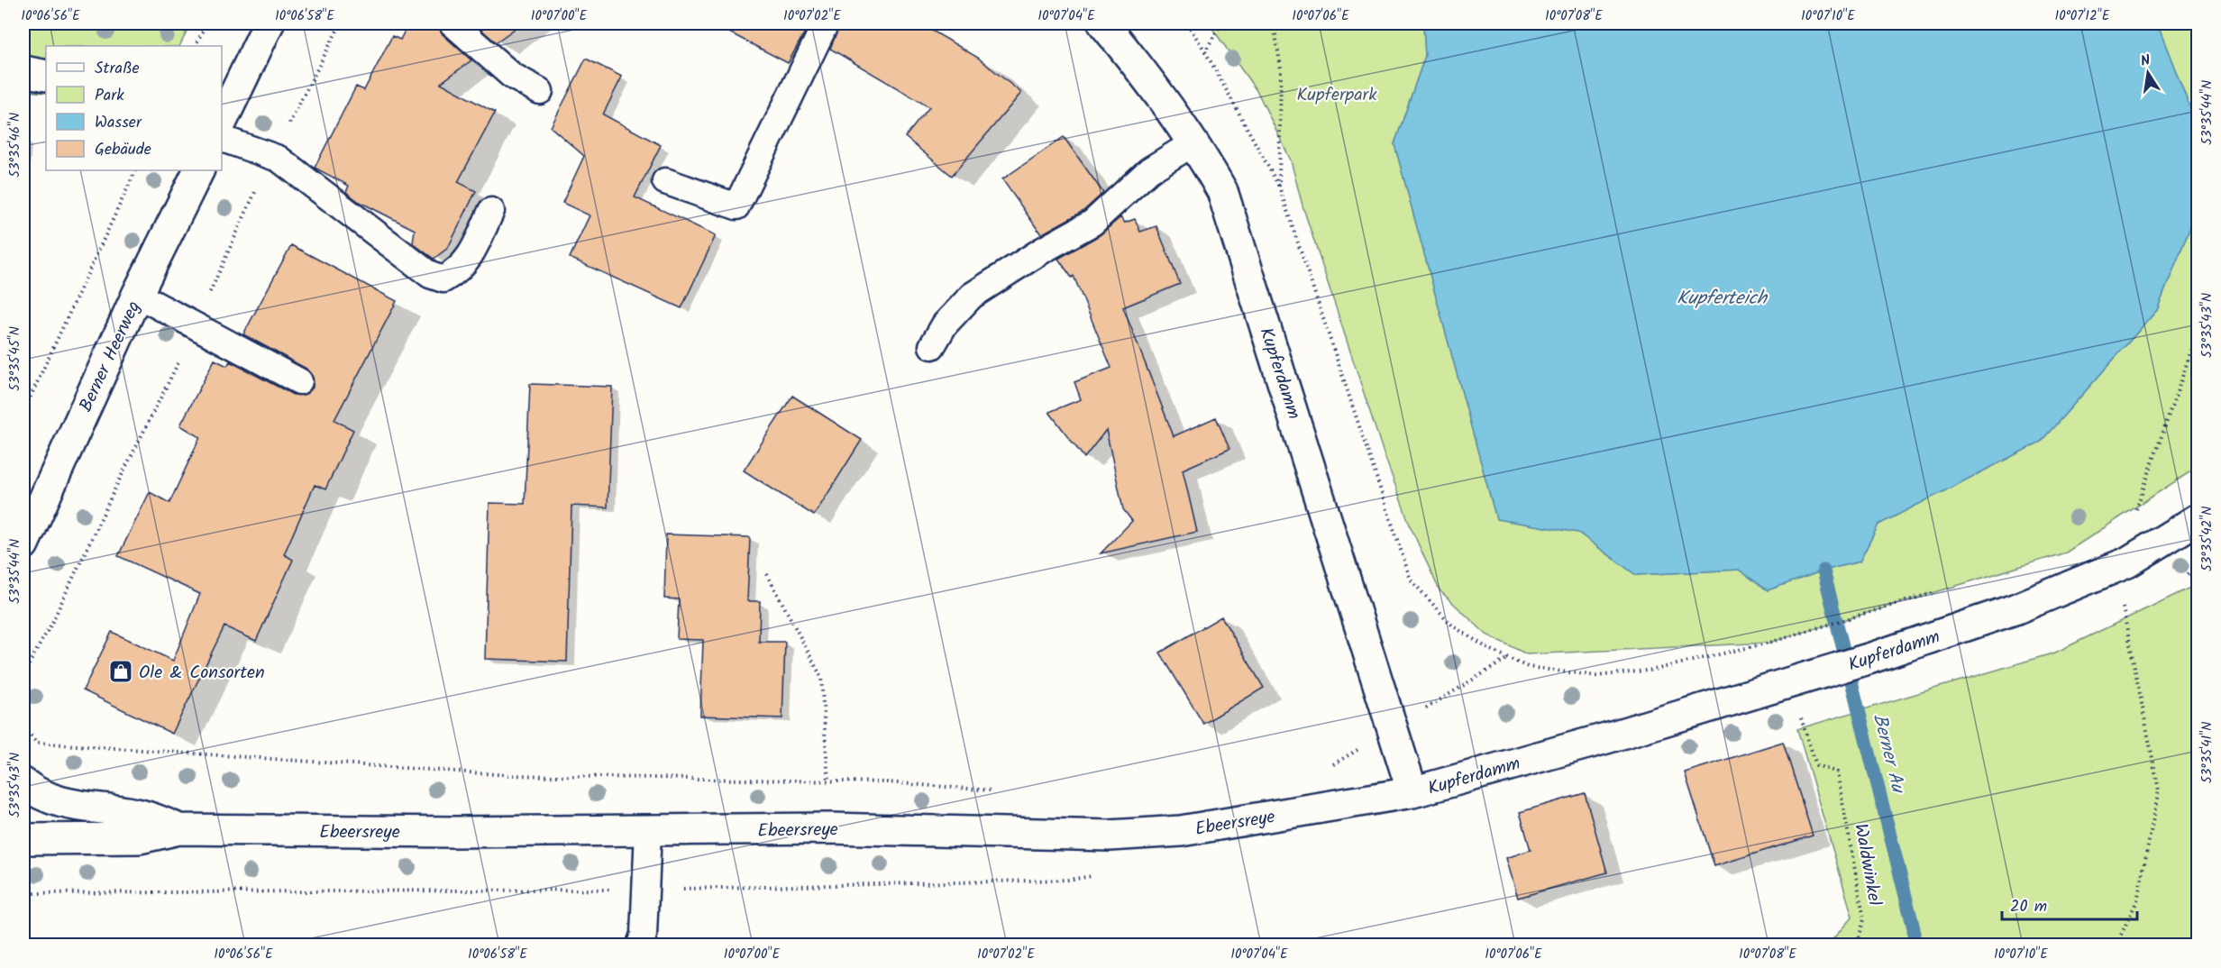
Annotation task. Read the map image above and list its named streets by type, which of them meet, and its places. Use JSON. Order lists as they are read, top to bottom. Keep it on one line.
{"streets":{"street":["Berner Heerweg","Kupferdamm","Ebeersreye"],"path":["Waldwinkel"]},"crossings":[["Kupferdamm","Ebeersreye"]],"water":["Kupferteich","Berner Au"],"parks":["Kupferpark"],"places":{"shop":["Ole & Consorten"]},"legend":["Straße","Park","Wasser","Gebäude"],"scale_bar":"20 m","north":"top","coordinates":["10°06'56\"E","10°06'58\"E","10°07'00\"E","10°07'02\"E","10°07'04\"E","10°07'06\"E","10°07'08\"E","10°07'10\"E","10°07'12\"E","53°35'44\"N","53°35'46\"N","53°35'43\"N","53°35'45\"N","53°35'42\"N","53°35'41\"N"]}
